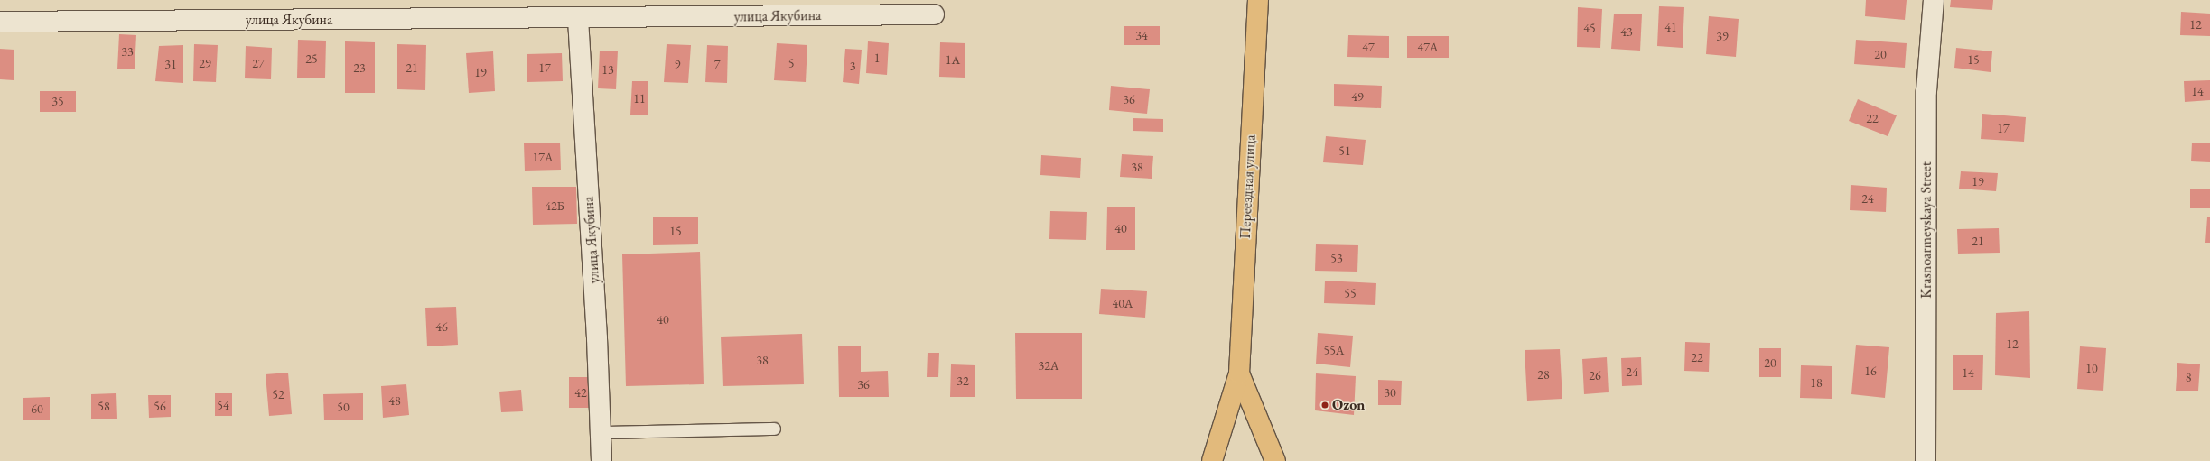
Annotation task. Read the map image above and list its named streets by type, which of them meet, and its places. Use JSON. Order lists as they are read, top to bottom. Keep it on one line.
{"streets":{"main road":["Переездная улица"],"street":["улица Якубина","Krasnoarmeyskaya Street"]},"places":["Ozon"],"house_numbers":["12","41","45","43","34","39","47","47А","33","20","1","25","1А","15","29","27","5","31","9","7","3","23","21","17","13","19","14","49","11","36","35","22","17","51","17А","38","19","24","42Б","40","15","21","53","55","40А","40","46","12","55А","22","38","20","32А","10","16","24","14","28","26","8","32","18","36","42","30","52","48","54","58","56","50","60"]}
